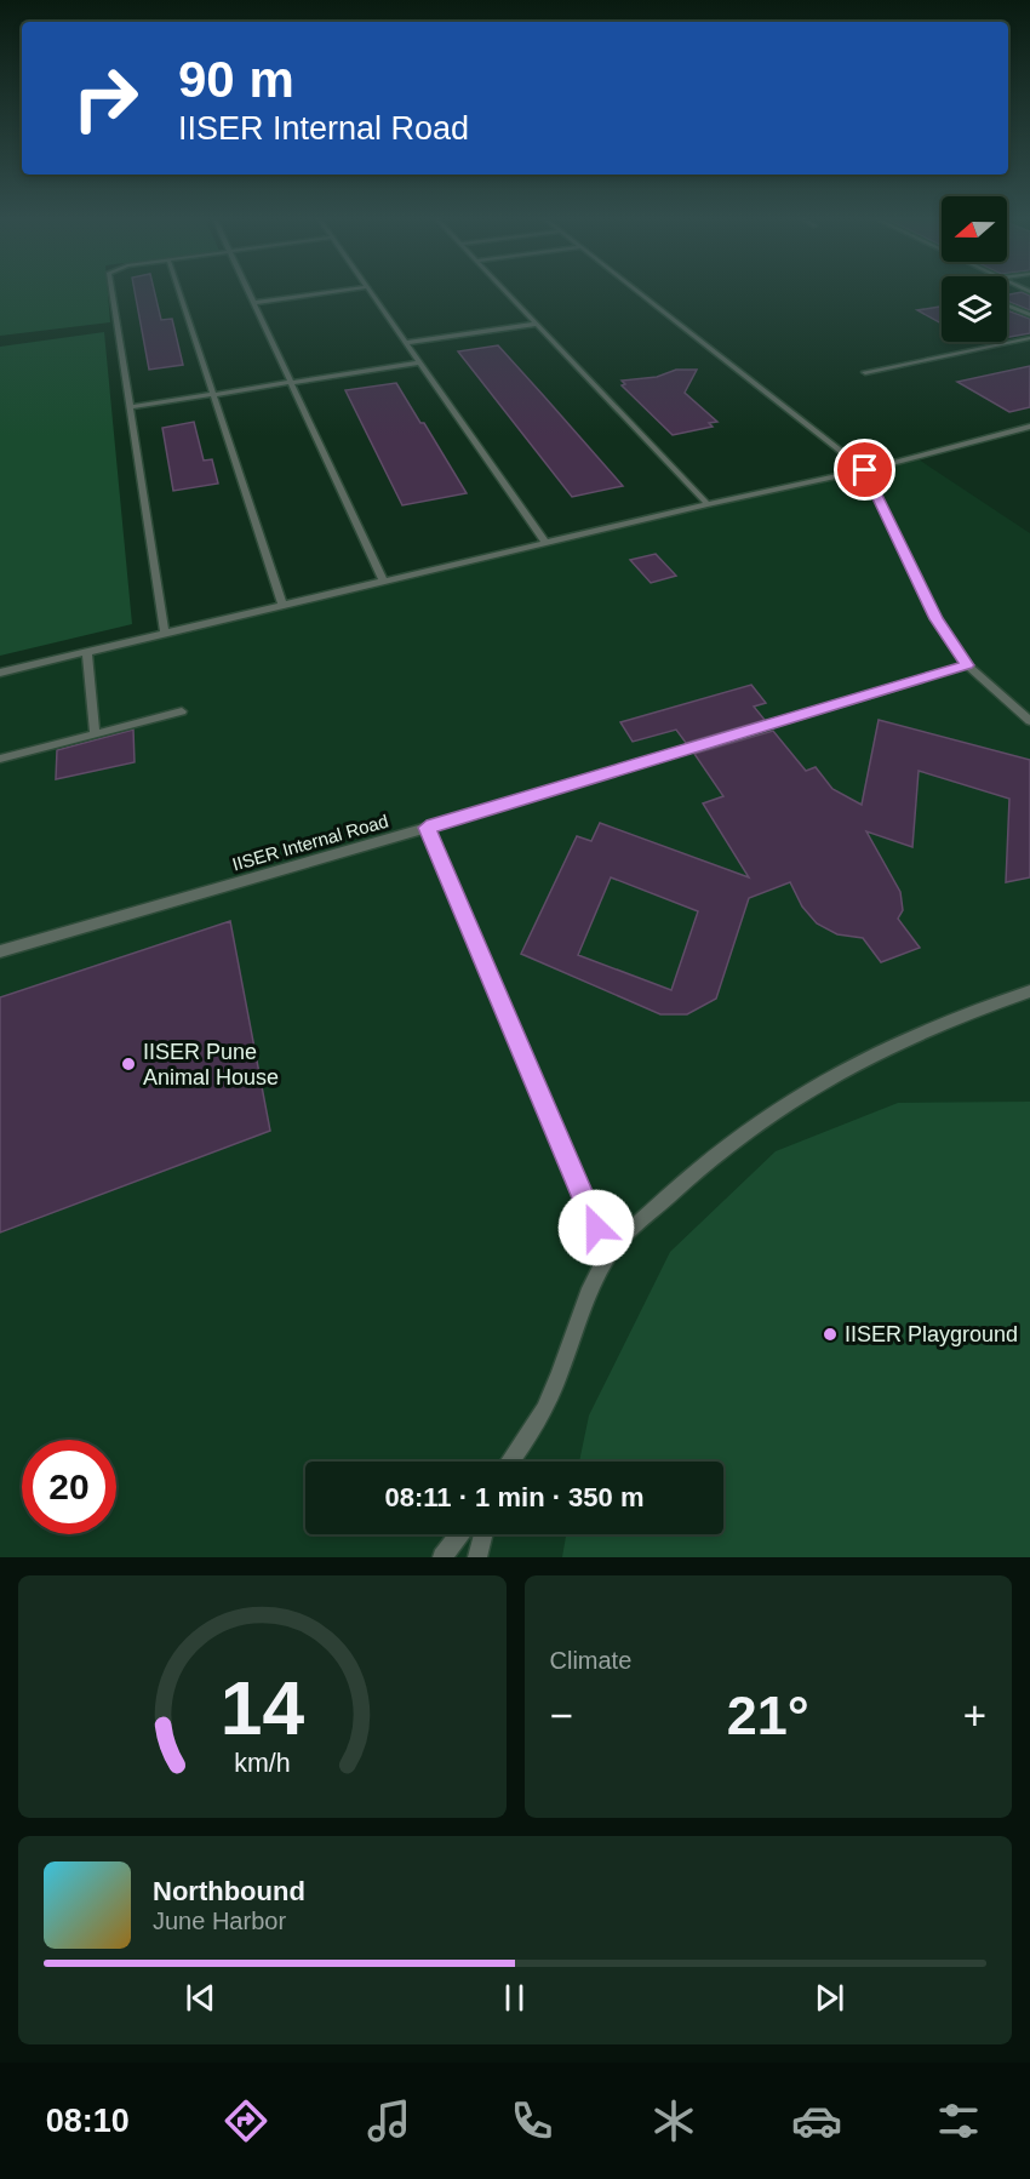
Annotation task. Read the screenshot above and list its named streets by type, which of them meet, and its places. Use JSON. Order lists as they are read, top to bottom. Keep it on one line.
{"streets":{"lane":["IISER Internal Road"]},"places":["IISER Pune Animal House","IISER Playground"],"north":"left","page":{"turn":["90 m","IISER Internal Road"],"limit":"20","trip":"08:11 · 1 min · 350 m","tile":"Climate","heat":["−","21°","+"],"song":["Northbound","June Harbor"],"tabs":"08:10","gauge":["14","km/h"]}}
